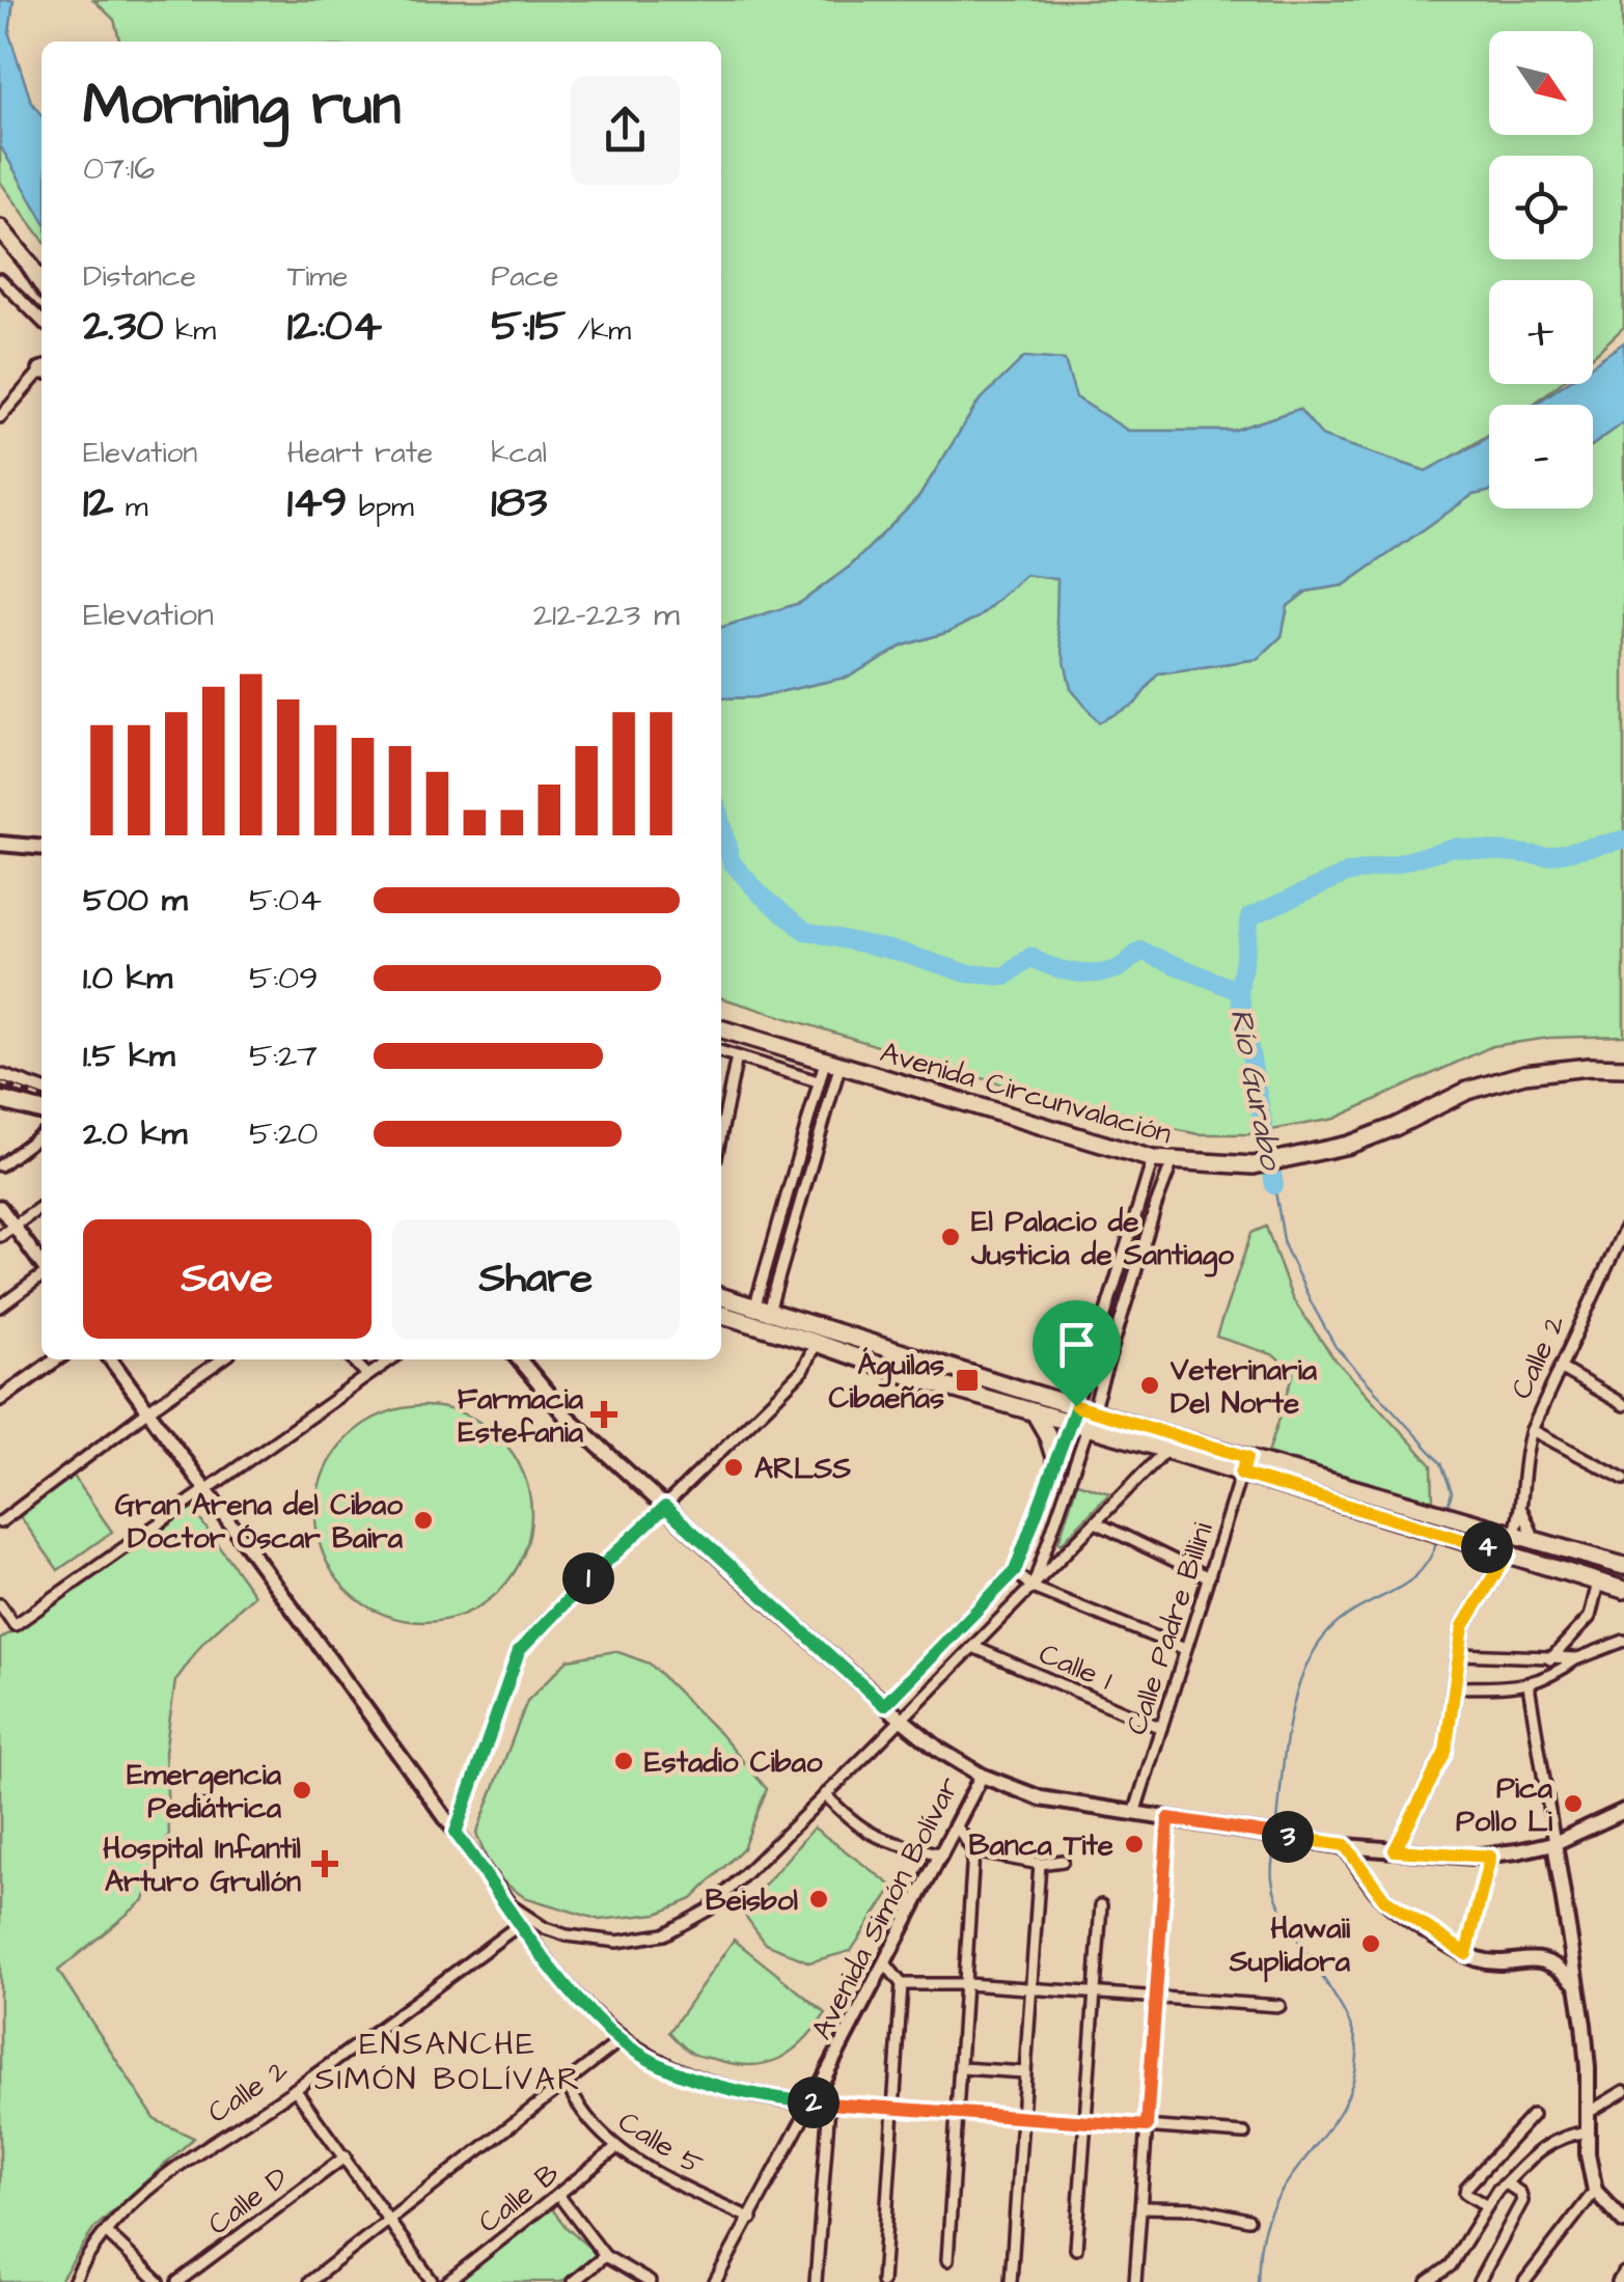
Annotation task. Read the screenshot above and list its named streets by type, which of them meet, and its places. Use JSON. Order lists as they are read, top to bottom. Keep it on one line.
{"streets":{"main road":["Avenida Circunvalación"],"street":["Calle 2","Calle Padre Billini","Calle 1","Avenida Simón Bolívar","Calle 5","Calle B","Calle D"]},"crossings":[["Calle Padre Billini","Calle 1"],["Avenida Simón Bolívar","Calle 5"],["Calle 5","Calle B"]],"districts":["ENSANCHE SIMÓN BOLÍVAR"],"water":["Río Gurabo"],"places":{"other":["El Palacio de Justicia de Santiago","Veterinaria Del Norte","ARLSS","Gran Arena del Cibao Doctor Óscar Baira","Estadio Cibao","Emergencia Pediátrica","Pica Pollo Li","Banca Tite","Beisbol","Hawaii Suplidora"],"transit":["Águilas Cibaeñas"],"health":["Farmacia Estefania","Hospital Infantil Arturo Grullón"]},"north":"bottom right","page":{"map_buttons":["+","−"],"heading":["Morning run","07:16"],"stats":[["Distance","2.30 km"],["Time","12:04"],["Pace","5:15 /km"],["Elevation","12 m"],["Heart rate","149 bpm"],["kcal","183"]],"chart":["Elevation","212–223 m"],"list":[{"name":"500 m","note":"5:04"},{"name":"1.0 km","note":"5:09"},{"name":"1.5 km","note":"5:27"},{"name":"2.0 km","note":"5:20"}],"buttons":["Save","Share"],"pins":["4","1","3","2"]}}
